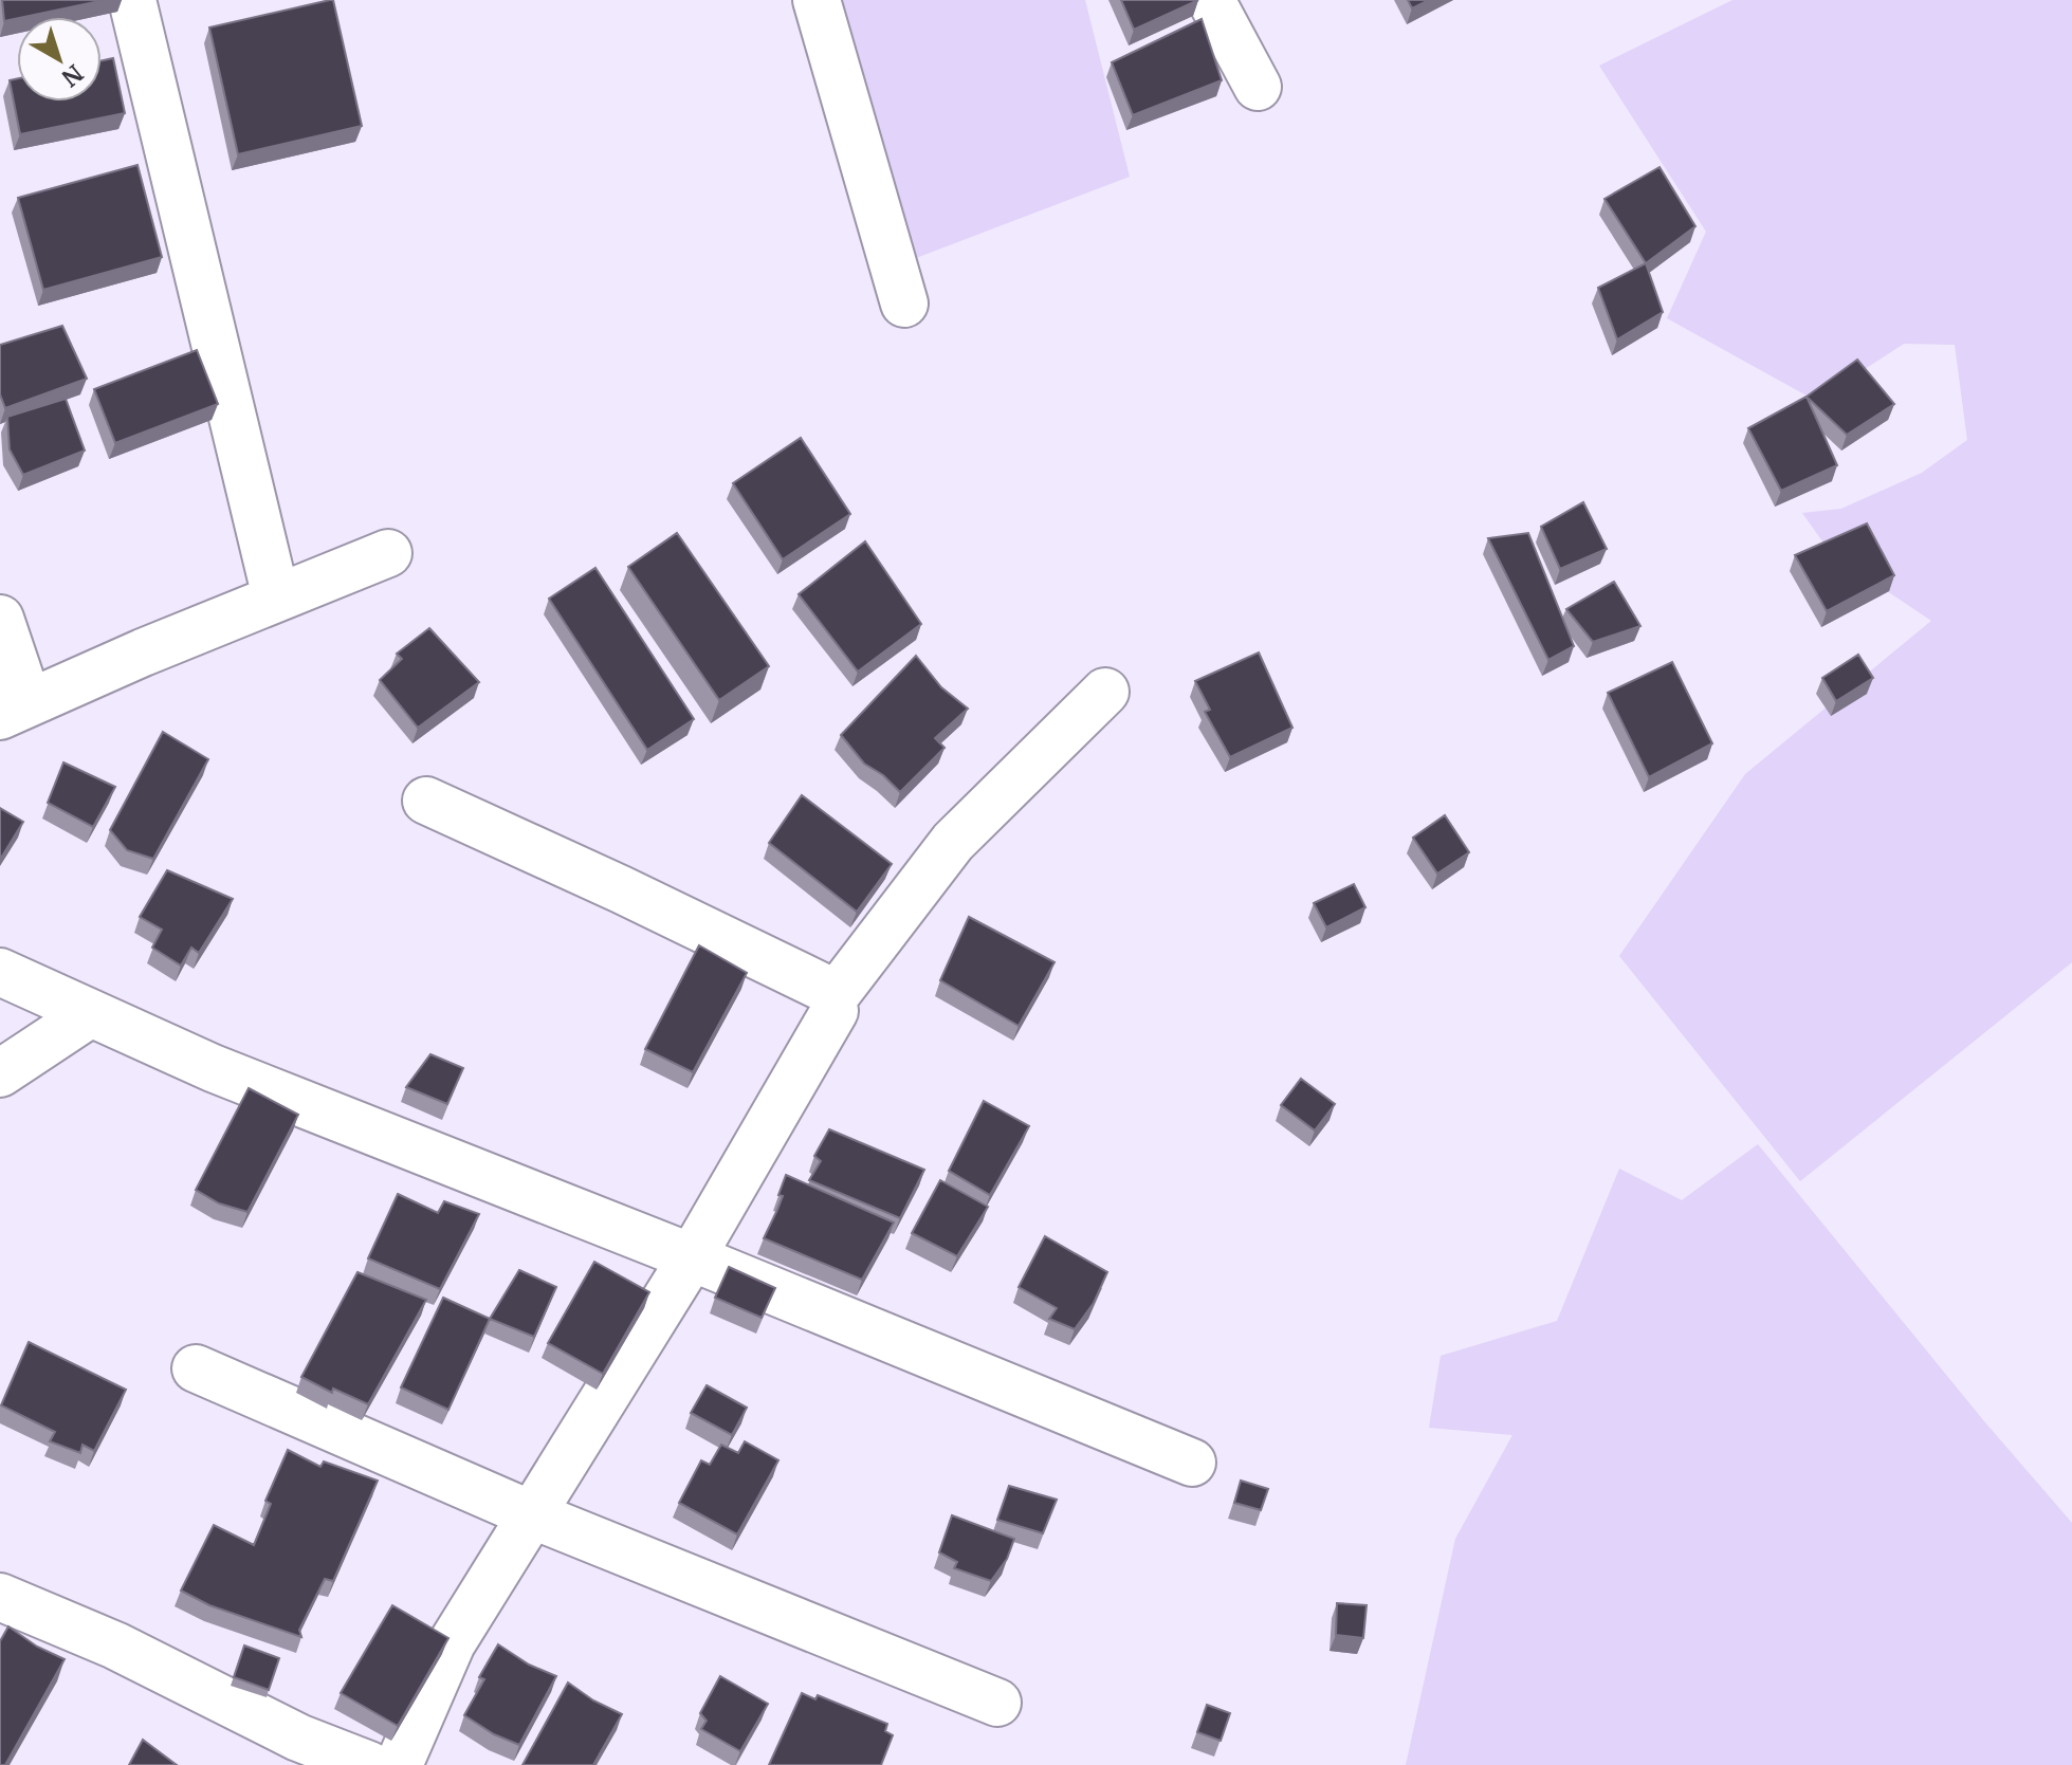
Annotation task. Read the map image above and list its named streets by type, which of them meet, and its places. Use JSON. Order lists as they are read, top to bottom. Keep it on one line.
{"north":"bottom right"}
